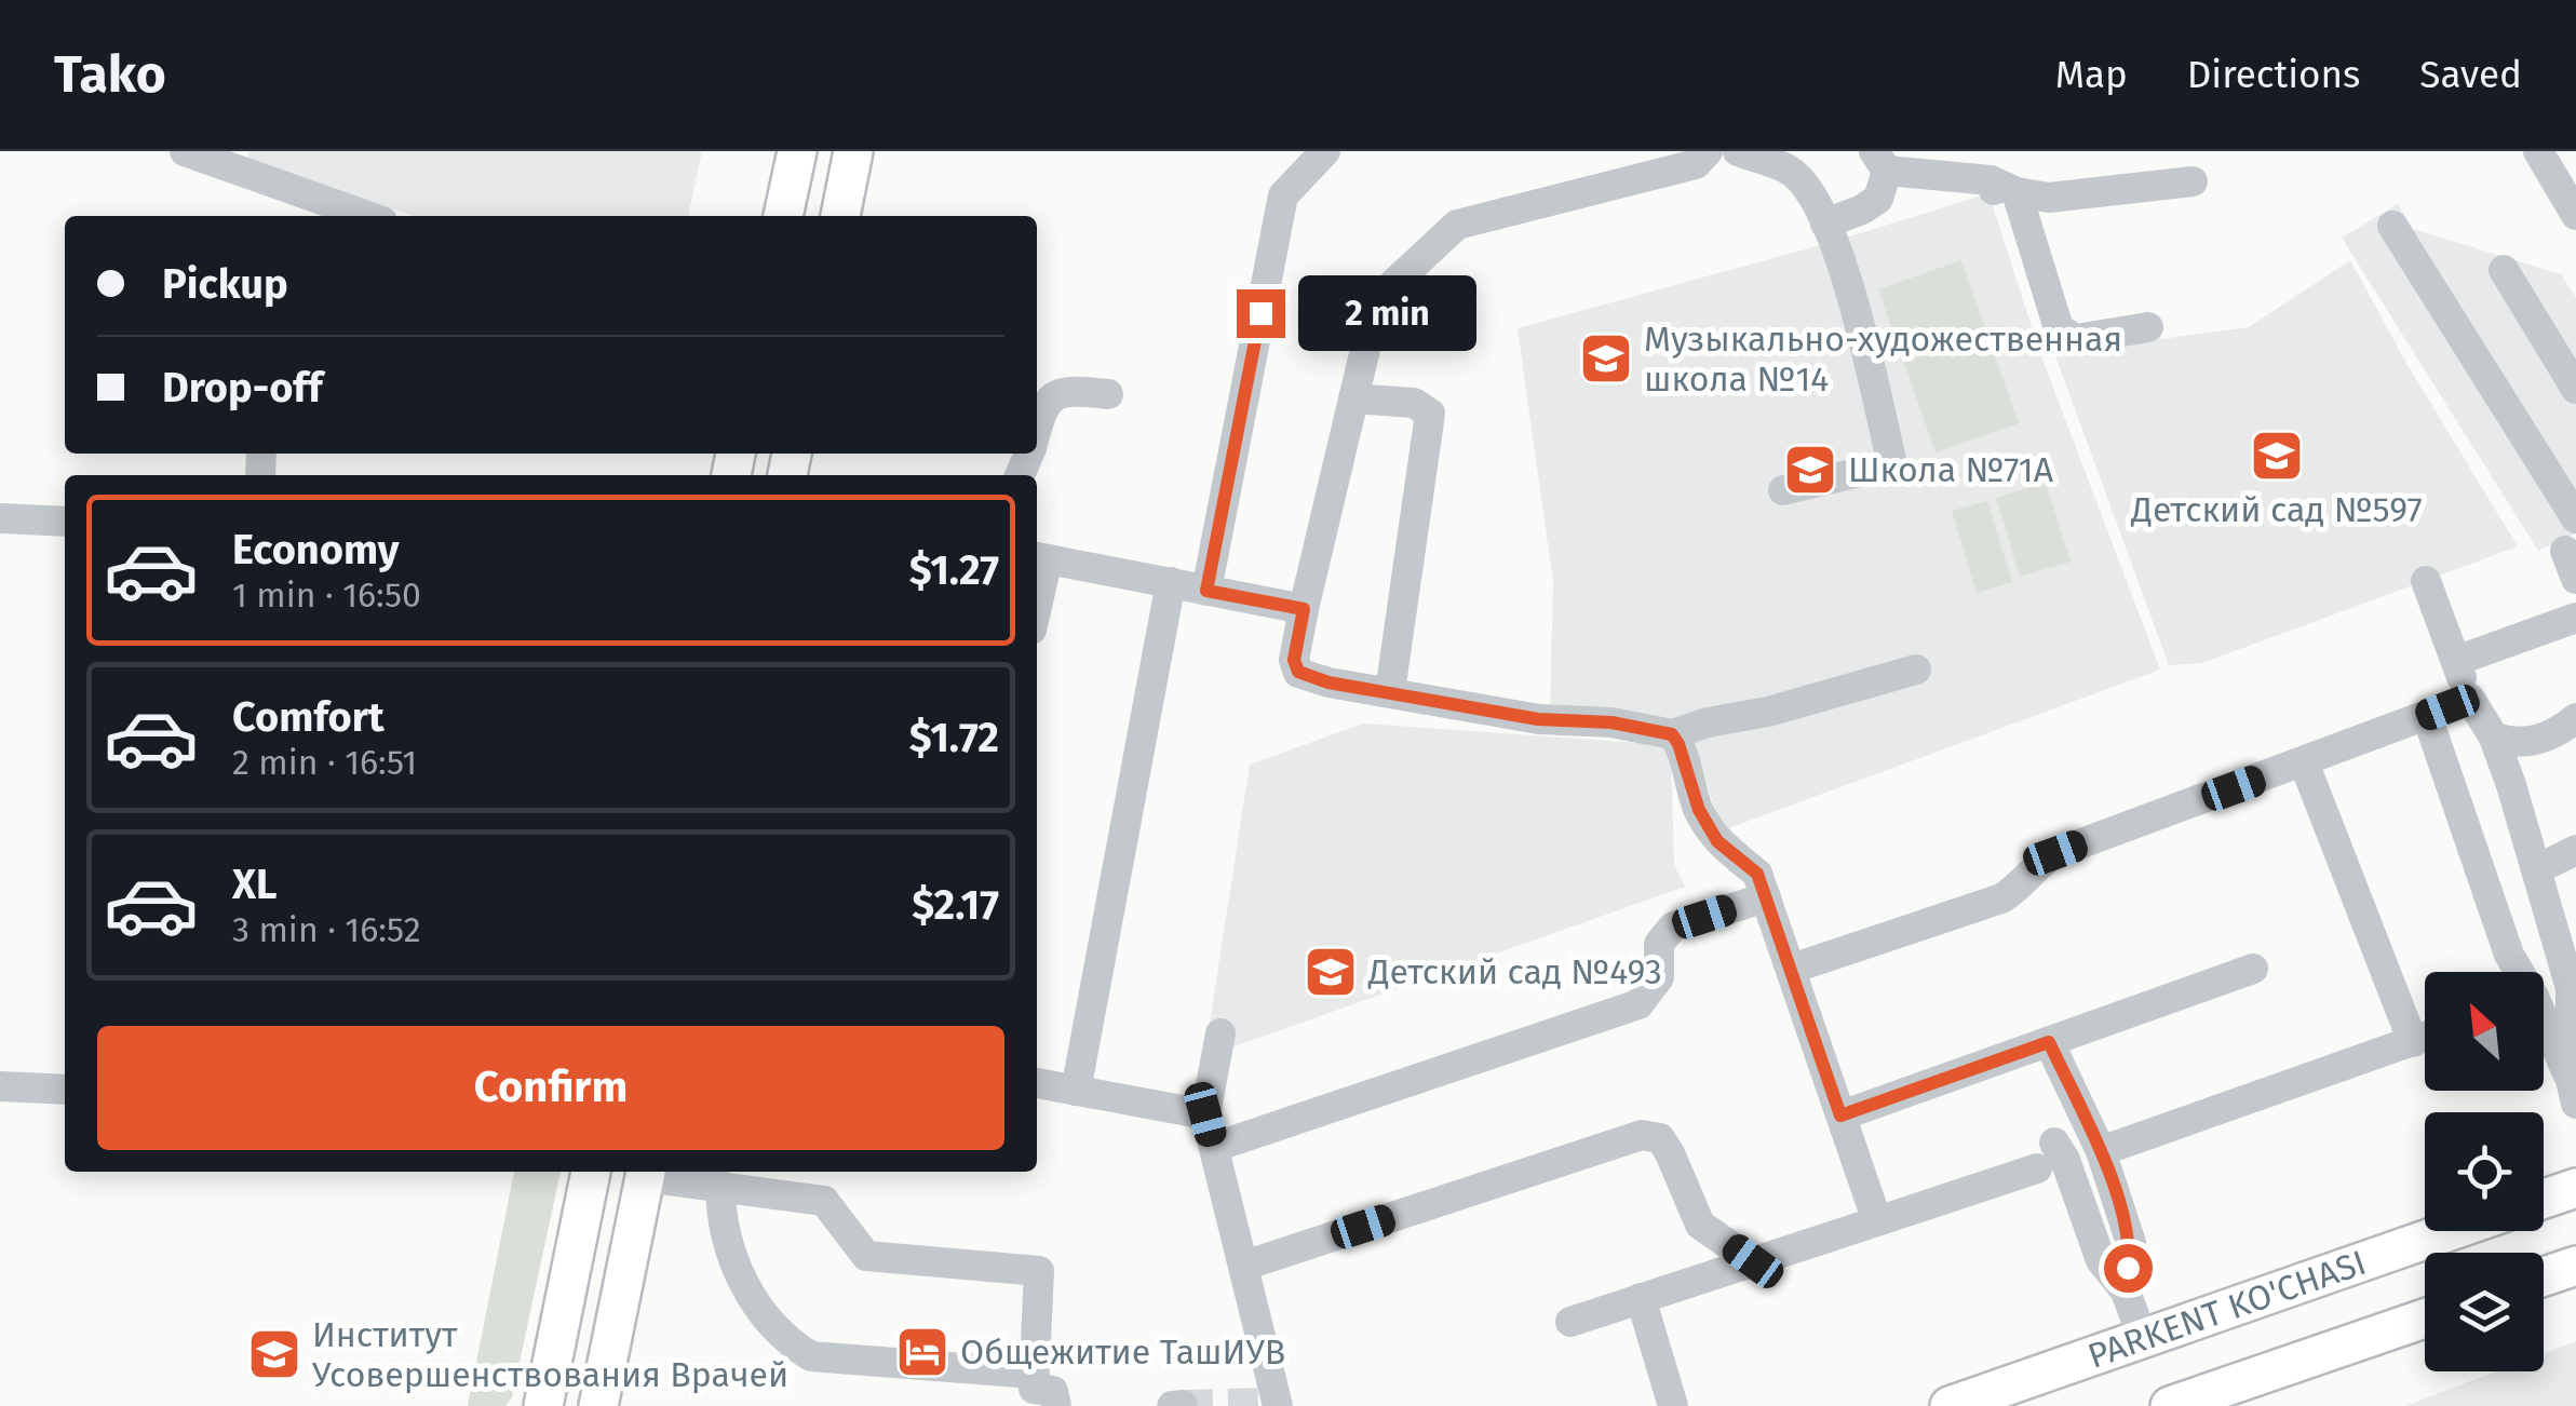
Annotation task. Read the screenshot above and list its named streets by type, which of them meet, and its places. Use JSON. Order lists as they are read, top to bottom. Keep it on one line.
{"streets":{"main road":["PARKENT KO'CHASI"]},"places":{"school or university":["Музыкально-художественная школа №14","Детский сад №597","Школа №71А","Детский сад №493","Институт Усовершенствования Врачей"],"hotel":["Общежитие ТашИУВ"]},"north":"top left","page":{"header":"Tako","nav":["Map","Directions","Saved"],"banner":["Pickup","Drop-off"],"bubble":"2 min","list":[{"name":"Economy","note":"1 min · 16:50","value":"$1.27"},{"name":"Comfort","note":"2 min · 16:51","value":"$1.72"},{"name":"XL","note":"3 min · 16:52","value":"$2.17"}],"buttons":"Confirm"}}
